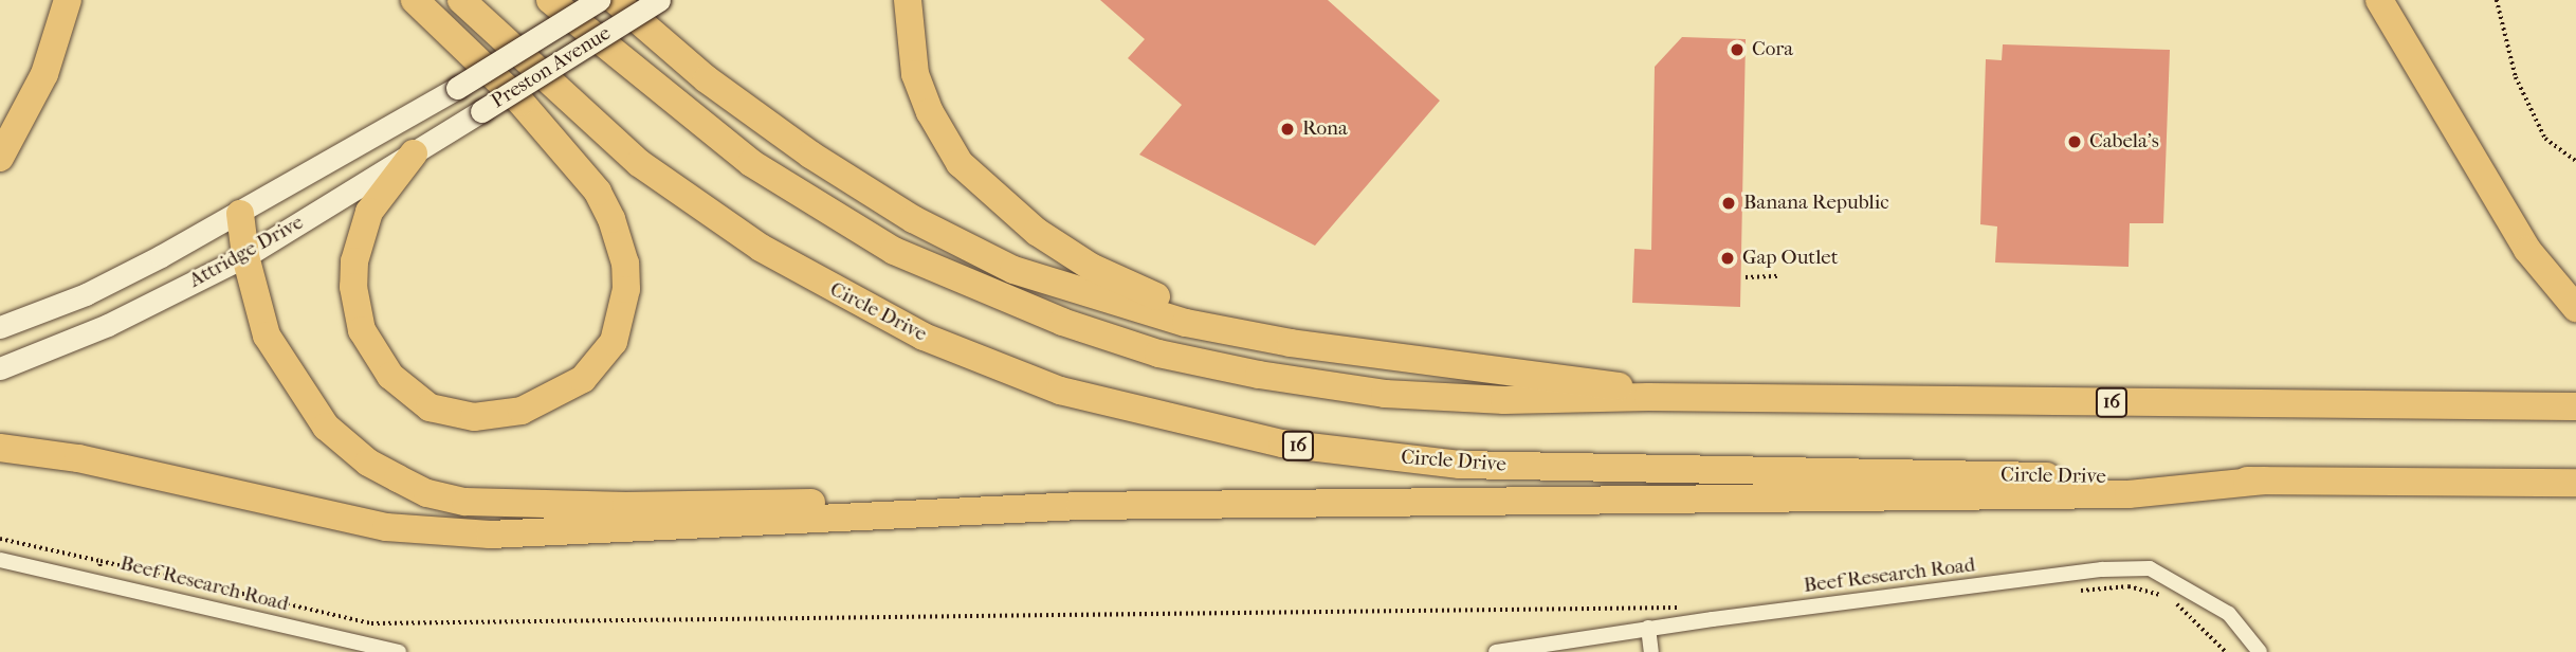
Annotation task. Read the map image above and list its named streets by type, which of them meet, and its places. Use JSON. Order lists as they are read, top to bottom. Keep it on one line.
{"streets":{"highway":["Circle Drive","16"],"main road":["Preston Avenue","Attridge Drive"],"street":["Beef Research Road"]},"crossings":[["Preston Avenue","Attridge Drive"]],"places":["Cora","Rona","Cabela's","Banana Republic","Gap Outlet"]}
